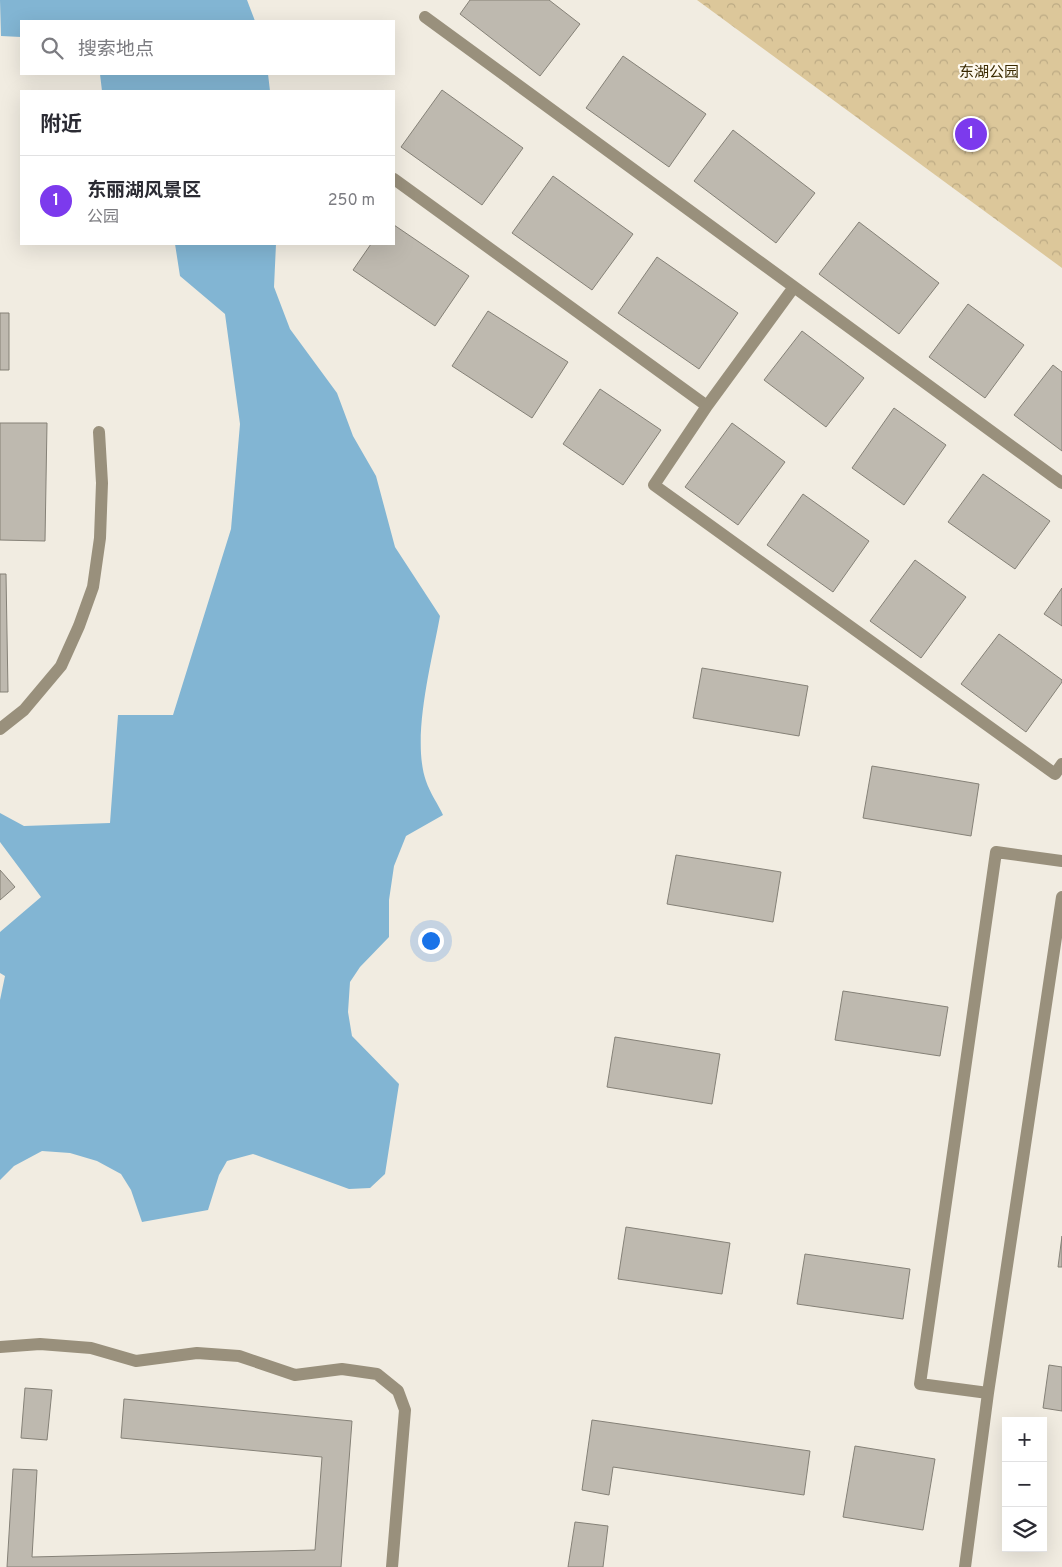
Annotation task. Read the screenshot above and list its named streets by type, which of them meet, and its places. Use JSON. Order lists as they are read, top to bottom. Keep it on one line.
{"parks":["东湖公园"],"page":{"search":"搜索地点","heading":"附近","pins":"1","list":[{"mark":"1","name":"东丽湖风景区","note":"公园","value":"250 m"}],"map_buttons":["+","−"]}}
